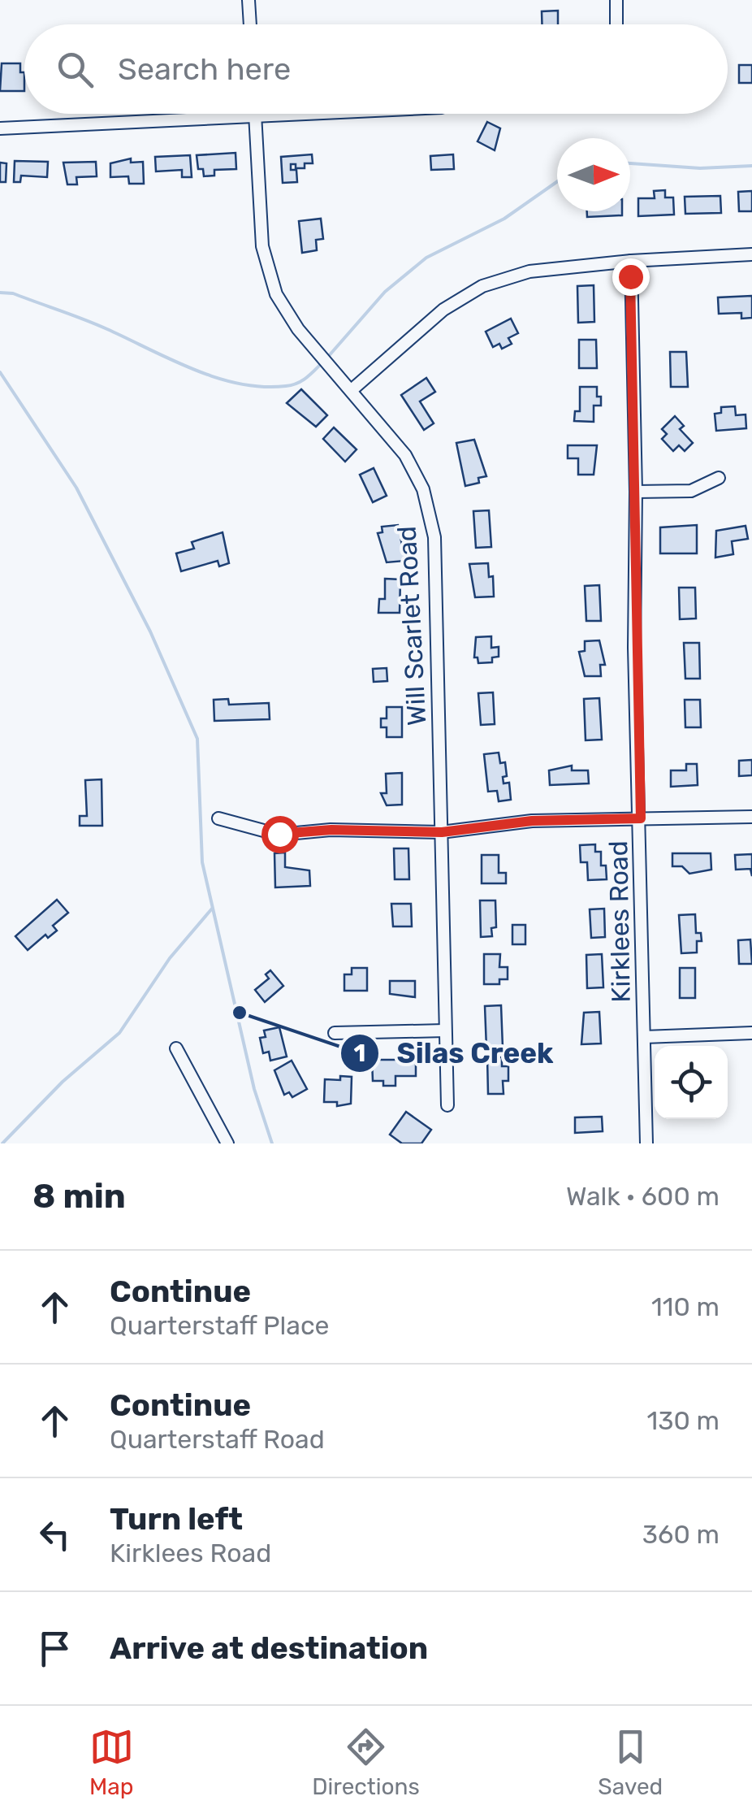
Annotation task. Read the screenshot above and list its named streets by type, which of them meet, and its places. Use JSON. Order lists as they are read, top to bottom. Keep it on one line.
{"streets":{"street":["Will Scarlet Road","Kirklees Road"]},"places":["Silas Creek"],"north":"right","page":{"search":"Search here","heading":["8 min","Walk · 600 m"],"list":[["Continue","Quarterstaff Place","110 m"],["Continue","Quarterstaff Road","130 m"],["Turn left","Kirklees Road","360 m"],"Arrive at destination"],"nav":["Map","Directions","Saved"]}}
